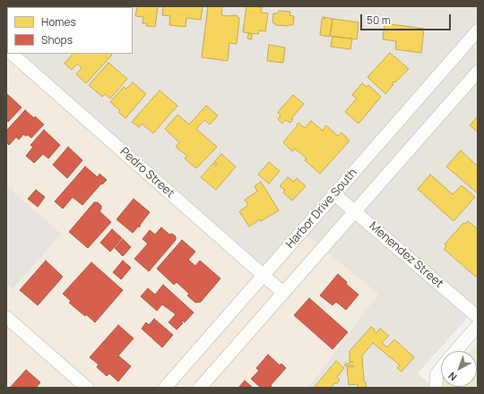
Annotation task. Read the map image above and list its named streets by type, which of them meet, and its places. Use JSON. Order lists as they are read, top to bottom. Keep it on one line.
{"streets":{"street":["Pedro Street","Harbor Drive South","Menendez Street"]},"crossings":[["Pedro Street","Harbor Drive South"],["Harbor Drive South","Menendez Street"]],"legend":["Homes","Shops"],"scale_bar":"50 m","north":"bottom left"}
